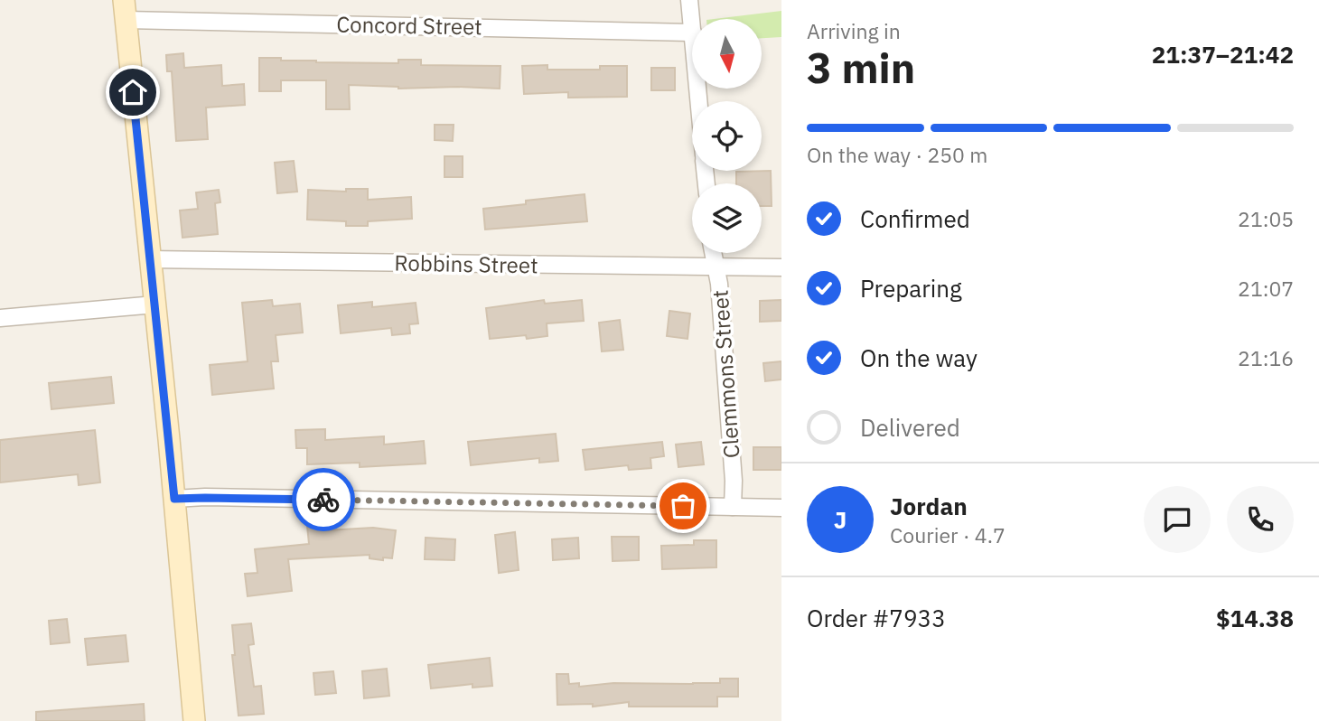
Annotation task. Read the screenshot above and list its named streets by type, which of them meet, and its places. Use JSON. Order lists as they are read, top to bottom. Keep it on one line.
{"streets":{"street":["Concord Street","Robbins Street","Clemmons Street"]},"crossings":[["Robbins Street","Clemmons Street"]],"north":"bottom","page":{"heading":["3 min","Arriving in","21:37–21:42"],"panel":["Jordan","Courier · 4.7","Order #7933","$14.38"],"bar":"On the way · 250 m","list":[["Confirmed","21:05"],["Preparing","21:07"],["On the way","21:16"],"Delivered"],"round":"J"}}
